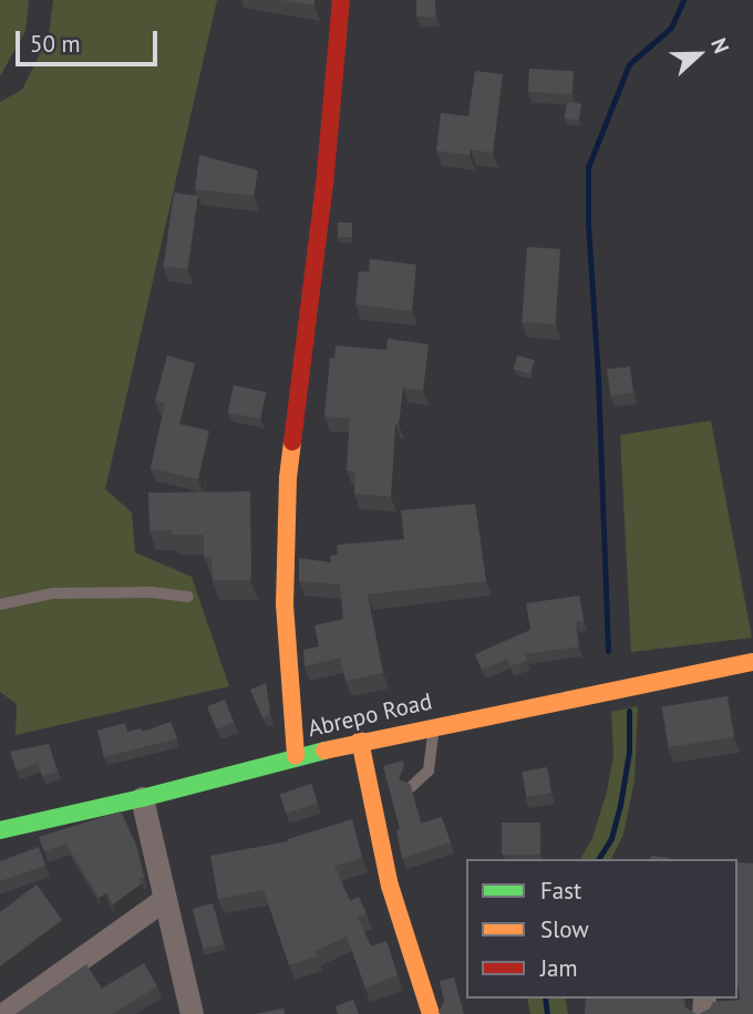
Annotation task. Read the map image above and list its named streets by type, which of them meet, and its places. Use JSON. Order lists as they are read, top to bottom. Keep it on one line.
{"streets":{"street":["Abrepo Road"]},"legend":["Fast","Slow","Jam"],"scale_bar":"50 m","north":"right"}
